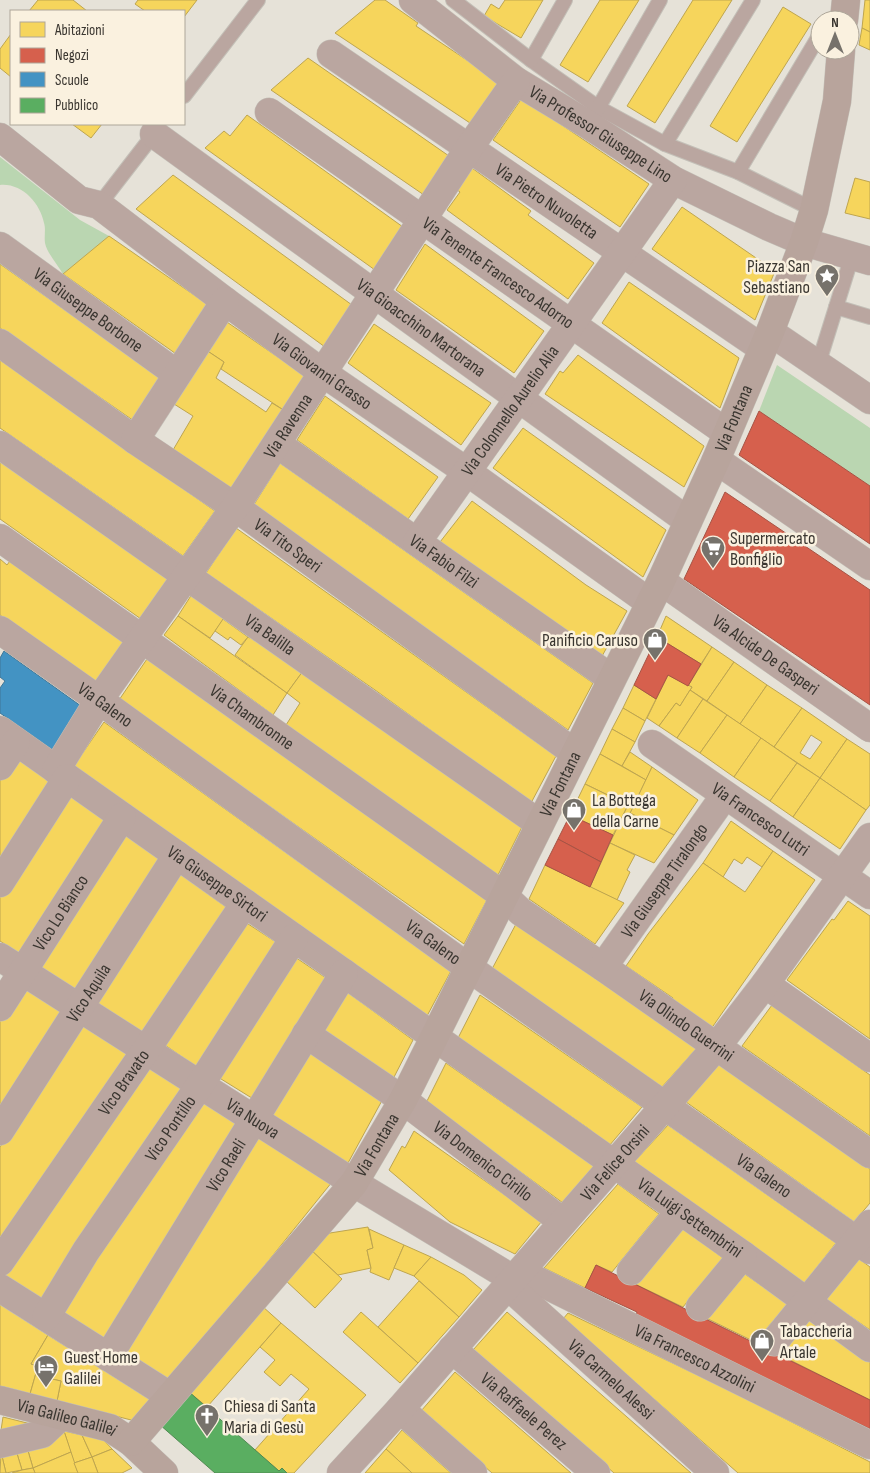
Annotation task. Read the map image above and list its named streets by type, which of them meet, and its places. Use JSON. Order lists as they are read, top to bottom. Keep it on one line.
{"streets":{"street":["Via Professor Giuseppe Lino","Via Pietro Nuvoletta","Via Tenente Francesco Adorno","Via Giuseppe Borbone","Via Gioacchino Martorana","Via Giovanni Grasso","Via Colonnello Aurelio Alia","Via Fontana","Via Ravenna","Via Tito Speri","Via Fabio Filzi","Via Balilla","Via Alcide De Gasperi","Via Galeno","Via Chambronne","Via Francesco Lutri","Via Giuseppe Tiralongo","Via Giuseppe Sirtori","Vico Lo Bianco","Vico Aquila","Via Olindo Guerrini","Vico Bravato","Via Nuova","Vico Pontillo","Via Domenico Cirillo","Via Felice Orsini","Vico Raeli","Via Luigi Settembrini","Via Francesco Azzolini","Via Carmelo Alessi","Via Raffaele Perez","Via Galileo Galilei"]},"crossings":[["Via Professor Giuseppe Lino","Via Colonnello Aurelio Alia"],["Via Professor Giuseppe Lino","Via Fontana"],["Via Professor Giuseppe Lino","Via Ravenna"],["Via Pietro Nuvoletta","Via Colonnello Aurelio Alia"],["Via Pietro Nuvoletta","Via Fontana"],["Via Pietro Nuvoletta","Via Ravenna"],["Via Tenente Francesco Adorno","Via Colonnello Aurelio Alia"],["Via Tenente Francesco Adorno","Via Fontana"],["Via Tenente Francesco Adorno","Via Ravenna"],["Via Gioacchino Martorana","Via Colonnello Aurelio Alia"],["Via Gioacchino Martorana","Via Fontana"],["Via Gioacchino Martorana","Via Ravenna"],["Via Giovanni Grasso","Via Colonnello Aurelio Alia"],["Via Giovanni Grasso","Via Fontana"],["Via Giovanni Grasso","Via Ravenna"],["Via Giovanni Grasso","Via Alcide De Gasperi"],["Via Colonnello Aurelio Alia","Via Fabio Filzi"],["Via Fontana","Via Tito Speri"],["Via Fontana","Via Fabio Filzi"],["Via Fontana","Via Balilla"],["Via Fontana","Via Alcide De Gasperi"],["Via Fontana","Via Galeno"],["Via Fontana","Via Chambronne"],["Via Fontana","Via Giuseppe Sirtori"],["Via Fontana","Via Olindo Guerrini"],["Via Fontana","Via Nuova"],["Via Fontana","Via Domenico Cirillo"],["Via Fontana","Via Luigi Settembrini"],["Via Fontana","Via Galileo Galilei"],["Via Ravenna","Via Tito Speri"],["Via Ravenna","Via Fabio Filzi"],["Via Ravenna","Via Balilla"],["Via Ravenna","Via Galeno"],["Via Ravenna","Via Chambronne"],["Via Ravenna","Via Giuseppe Sirtori"],["Via Galeno","Via Felice Orsini"],["Via Chambronne","Via Olindo Guerrini"],["Via Francesco Lutri","Via Giuseppe Tiralongo"],["Via Francesco Lutri","Via Felice Orsini"],["Via Giuseppe Tiralongo","Via Olindo Guerrini"],["Via Giuseppe Sirtori","Vico Lo Bianco"],["Via Giuseppe Sirtori","Vico Aquila"],["Via Giuseppe Sirtori","Vico Bravato"],["Via Giuseppe Sirtori","Vico Pontillo"],["Via Giuseppe Sirtori","Vico Raeli"],["Via Giuseppe Sirtori","Via Luigi Settembrini"],["Vico Lo Bianco","Via Nuova"],["Vico Aquila","Via Nuova"],["Via Olindo Guerrini","Via Felice Orsini"],["Vico Bravato","Via Nuova"],["Via Nuova","Vico Pontillo"],["Via Nuova","Via Felice Orsini"],["Via Nuova","Vico Raeli"],["Via Nuova","Via Francesco Azzolini"],["Via Nuova","Via Carmelo Alessi"],["Via Domenico Cirillo","Via Felice Orsini"],["Via Domenico Cirillo","Vico Raeli"],["Via Felice Orsini","Via Luigi Settembrini"],["Via Felice Orsini","Via Francesco Azzolini"],["Via Felice Orsini","Via Carmelo Alessi"],["Via Felice Orsini","Via Raffaele Perez"],["Via Francesco Azzolini","Via Carmelo Alessi"]],"places":{"place":["Piazza San Sebastiano"],"supermarket":["Supermercato Bonfiglio"],"shop":["Panificio Caruso","La Bottega della Carne","Tabaccheria Artale"],"hotel":["Guest Home Galilei"],"church":["Chiesa di Santa Maria di Gesù"]},"legend":["Abitazioni","Negozi","Scuole","Pubblico"],"north":"top"}
